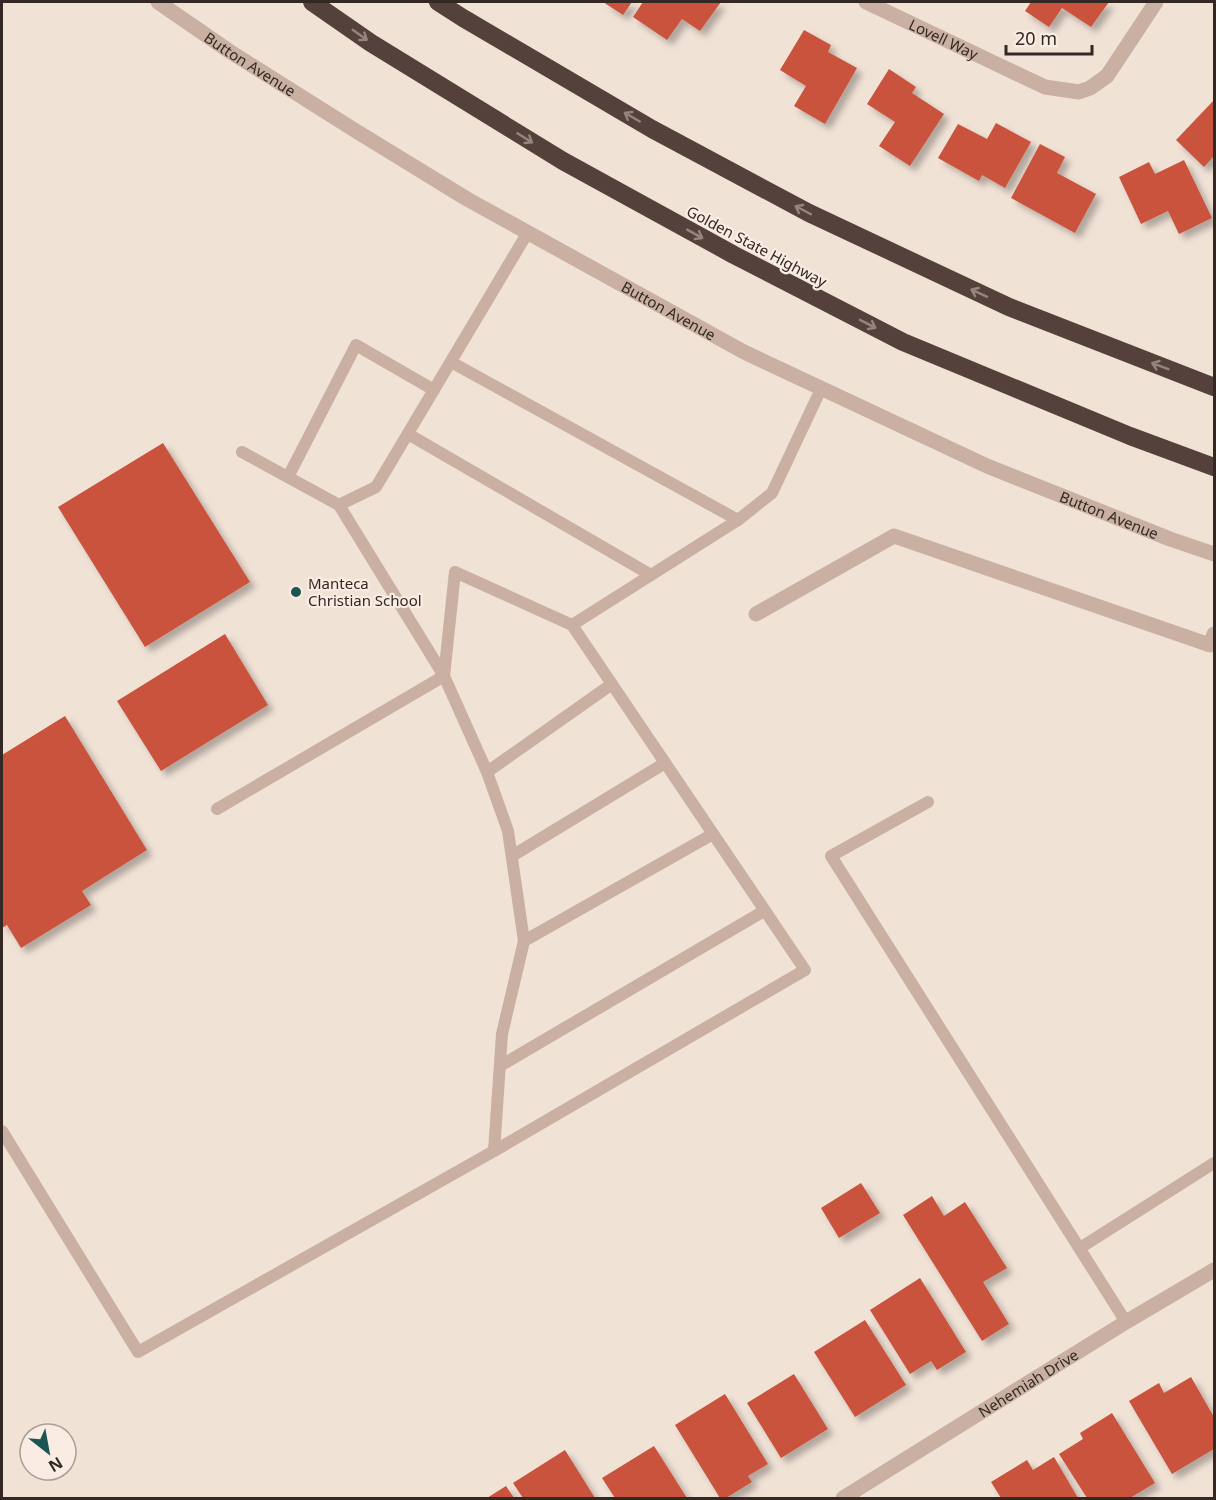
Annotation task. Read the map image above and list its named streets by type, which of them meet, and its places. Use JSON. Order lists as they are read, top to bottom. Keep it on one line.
{"streets":{"highway":["Golden State Highway"],"street":["Lovell Way","Button Avenue","Nehemiah Drive"]},"places":["Manteca Christian School"],"scale_bar":"20 m","north":"bottom right"}
